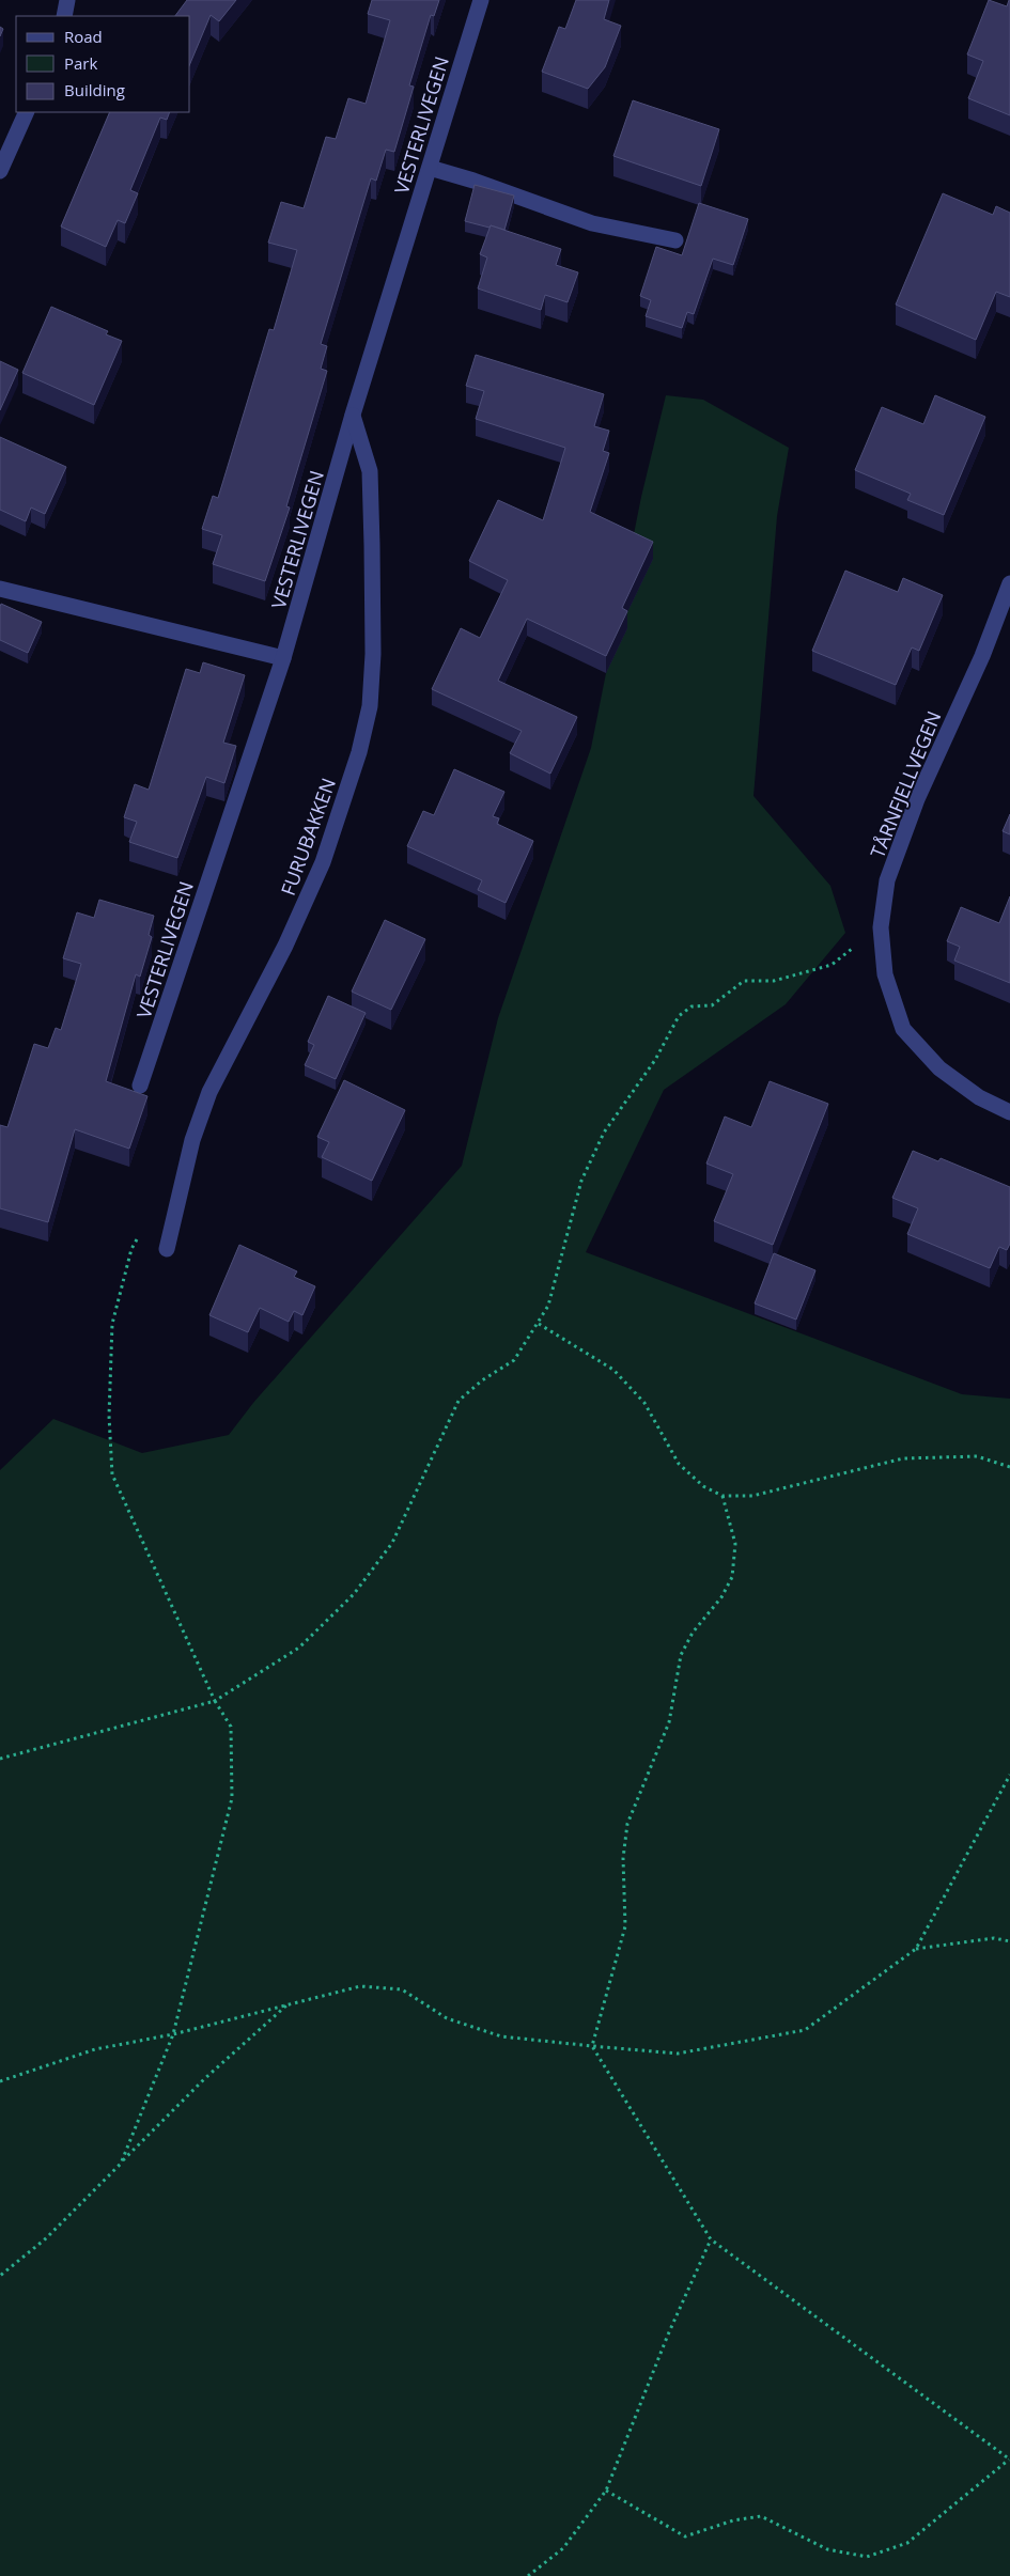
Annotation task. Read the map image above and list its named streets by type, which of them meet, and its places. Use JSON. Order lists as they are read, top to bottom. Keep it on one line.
{"streets":{"street":["VESTERLIVEGEN","TÅRNFJELLVEGEN","FURUBAKKEN"]},"crossings":[["VESTERLIVEGEN","FURUBAKKEN"]],"legend":["Road","Park","Building"]}
